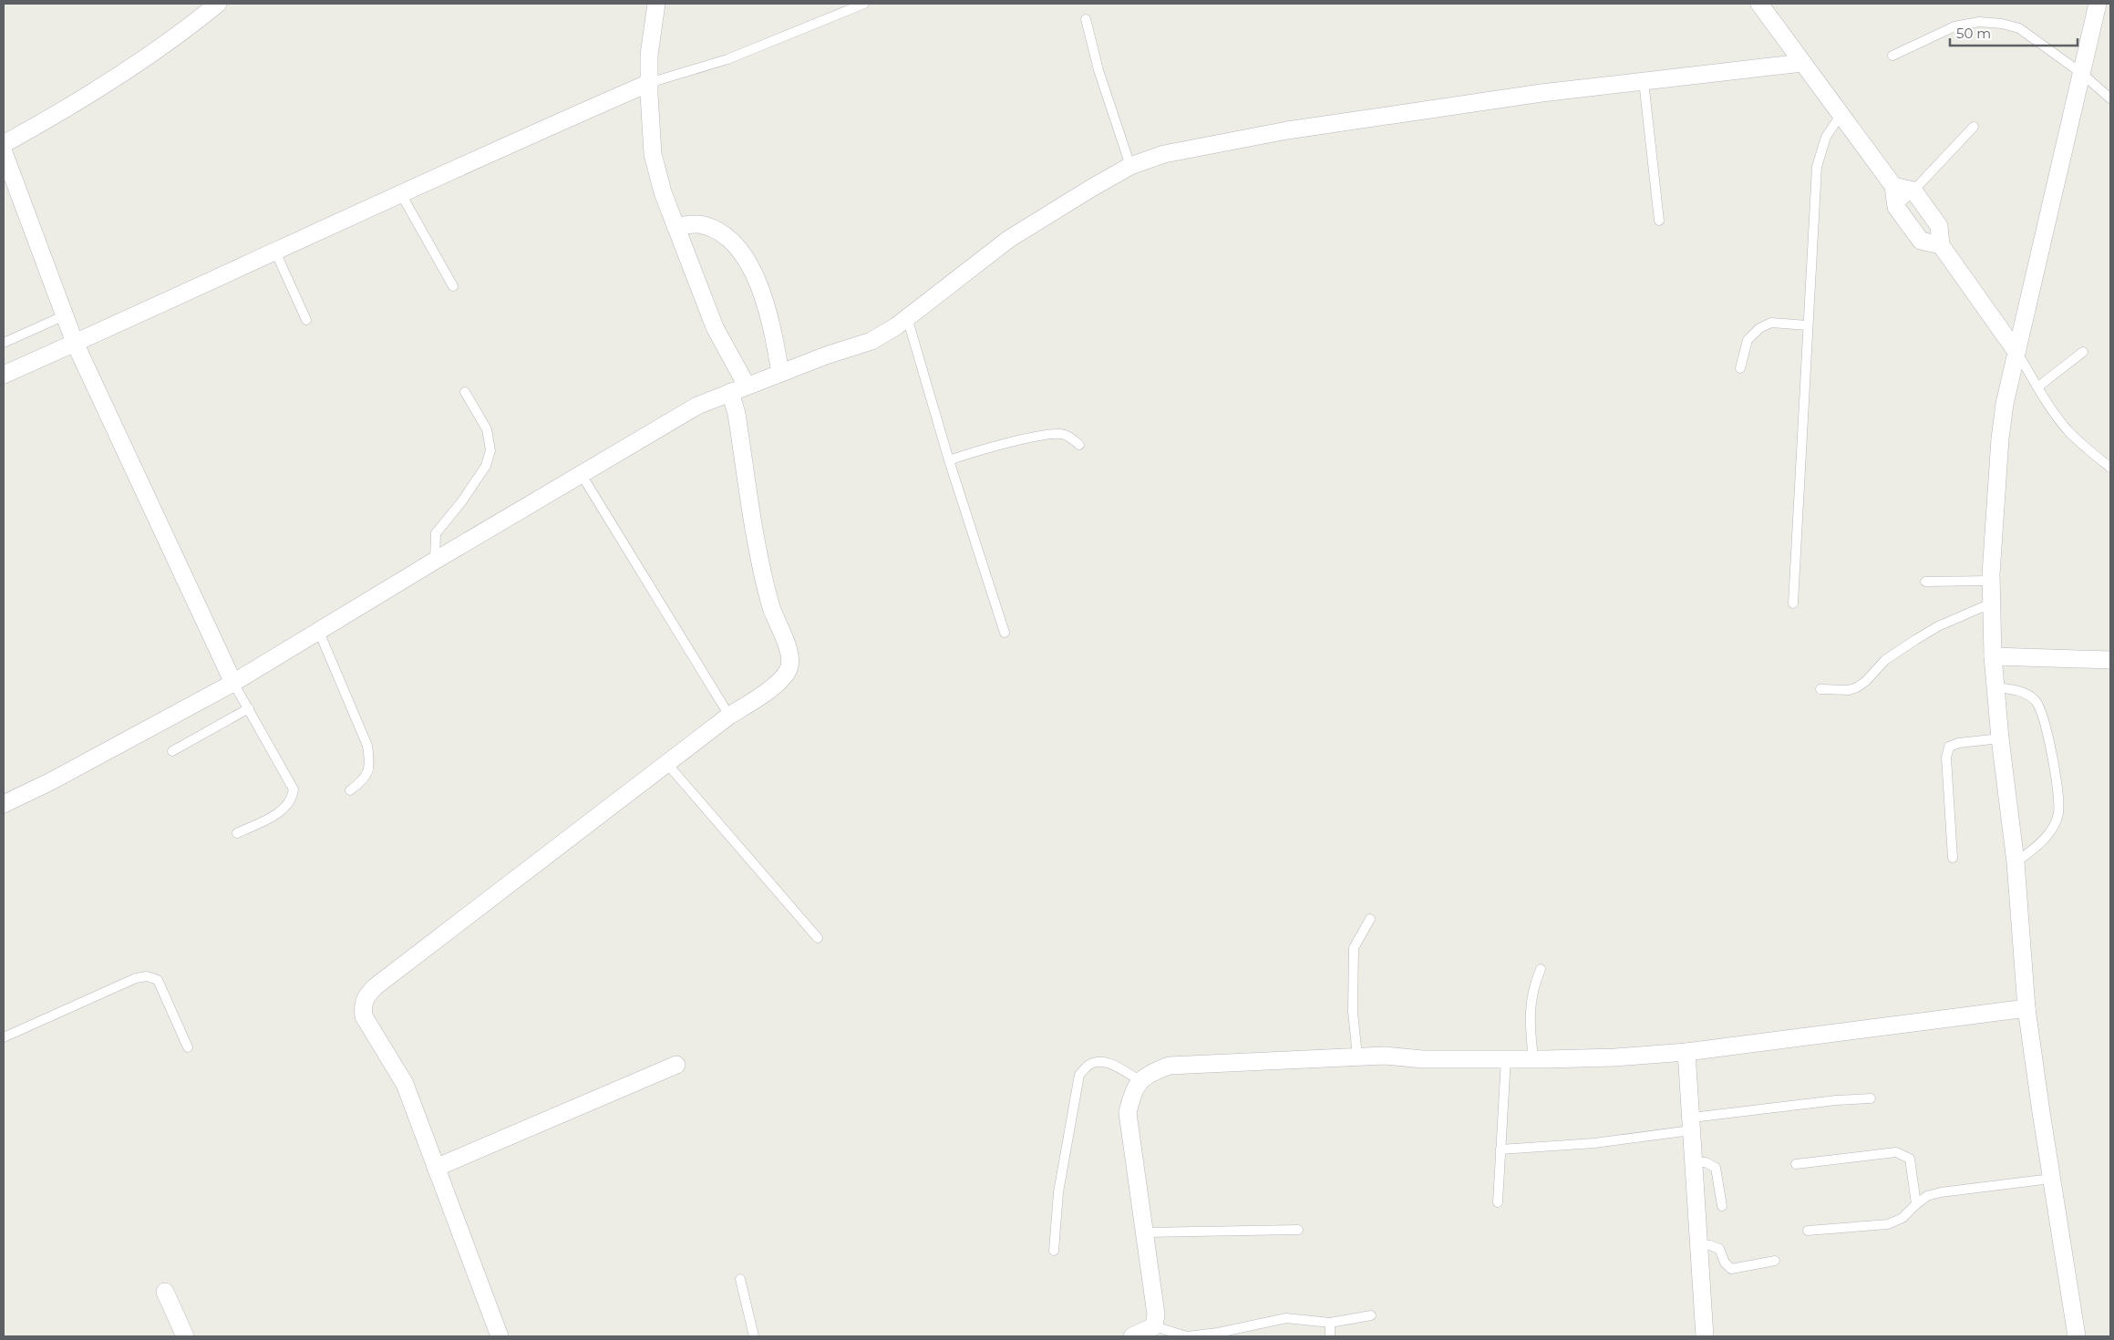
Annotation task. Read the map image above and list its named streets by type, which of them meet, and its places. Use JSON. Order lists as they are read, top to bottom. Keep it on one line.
{"scale_bar":"50 m"}
